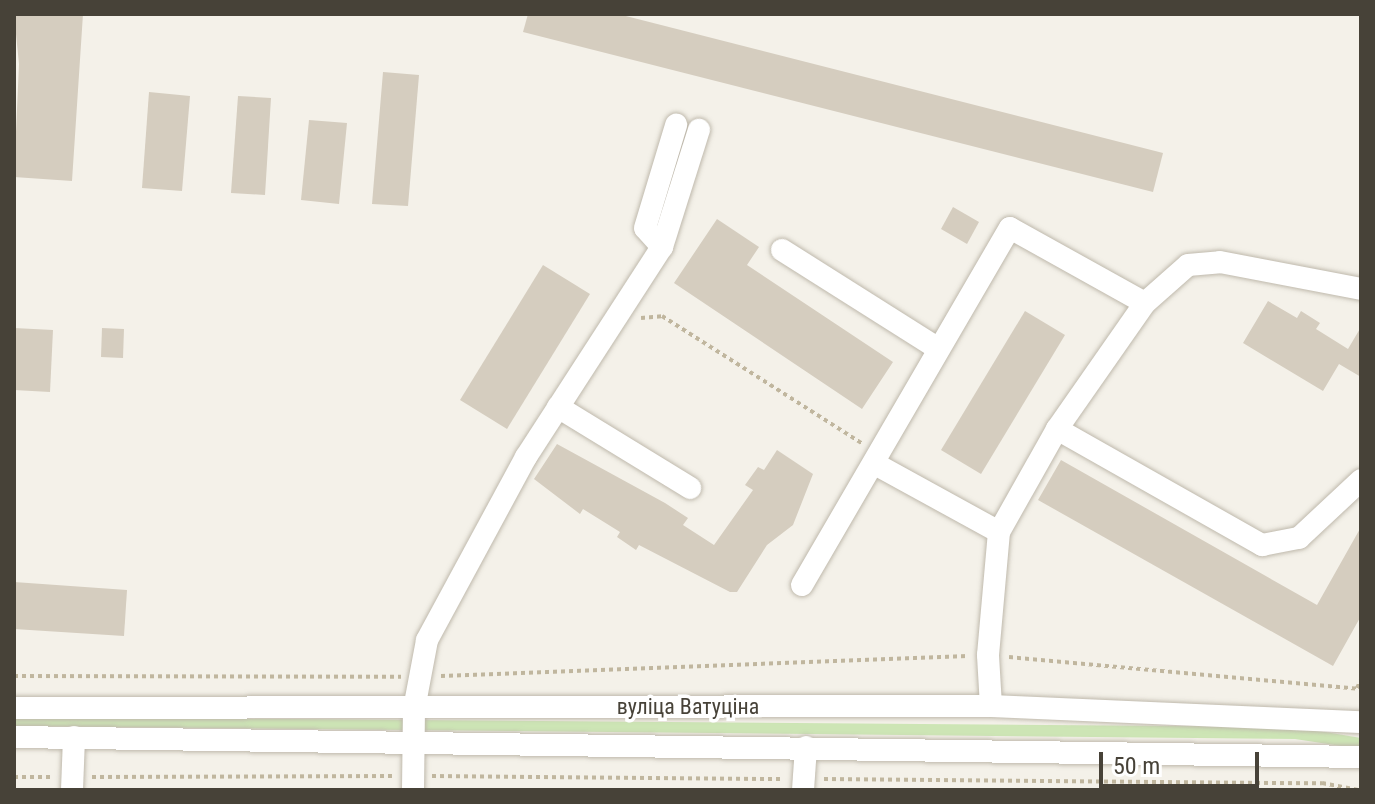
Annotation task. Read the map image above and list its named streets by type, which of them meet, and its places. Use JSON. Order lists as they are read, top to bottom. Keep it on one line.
{"streets":{"street":["вуліца Ватуціна"]},"scale_bar":"50 m"}
